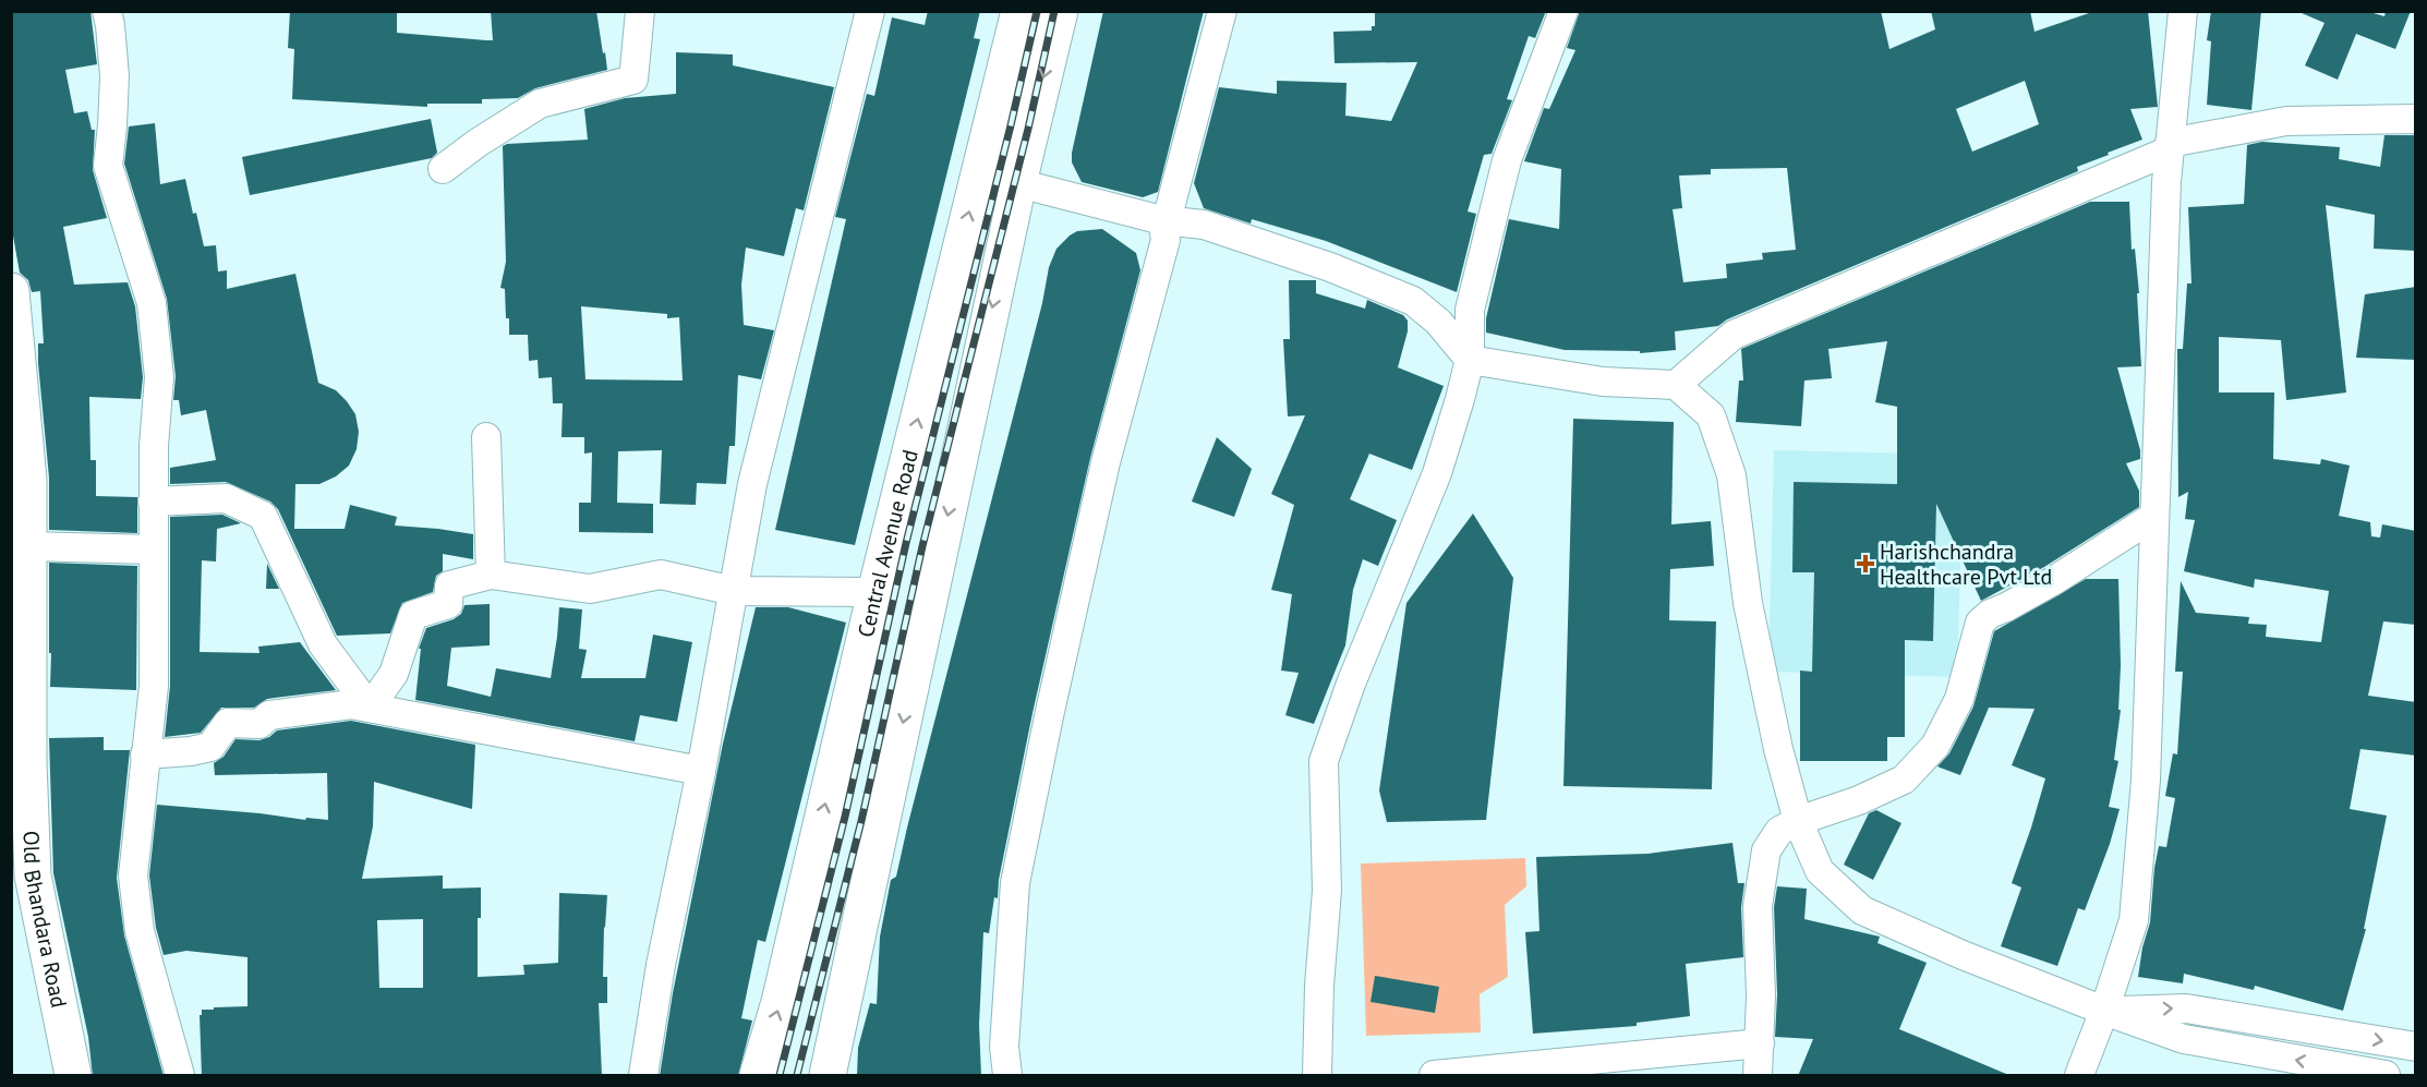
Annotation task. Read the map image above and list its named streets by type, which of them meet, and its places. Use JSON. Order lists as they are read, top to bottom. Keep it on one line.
{"streets":{"main road":["Central Avenue Road","Old Bhandara Road"]},"places":{"health":["Harishchandra Healthcare Pvt Ltd"]}}
